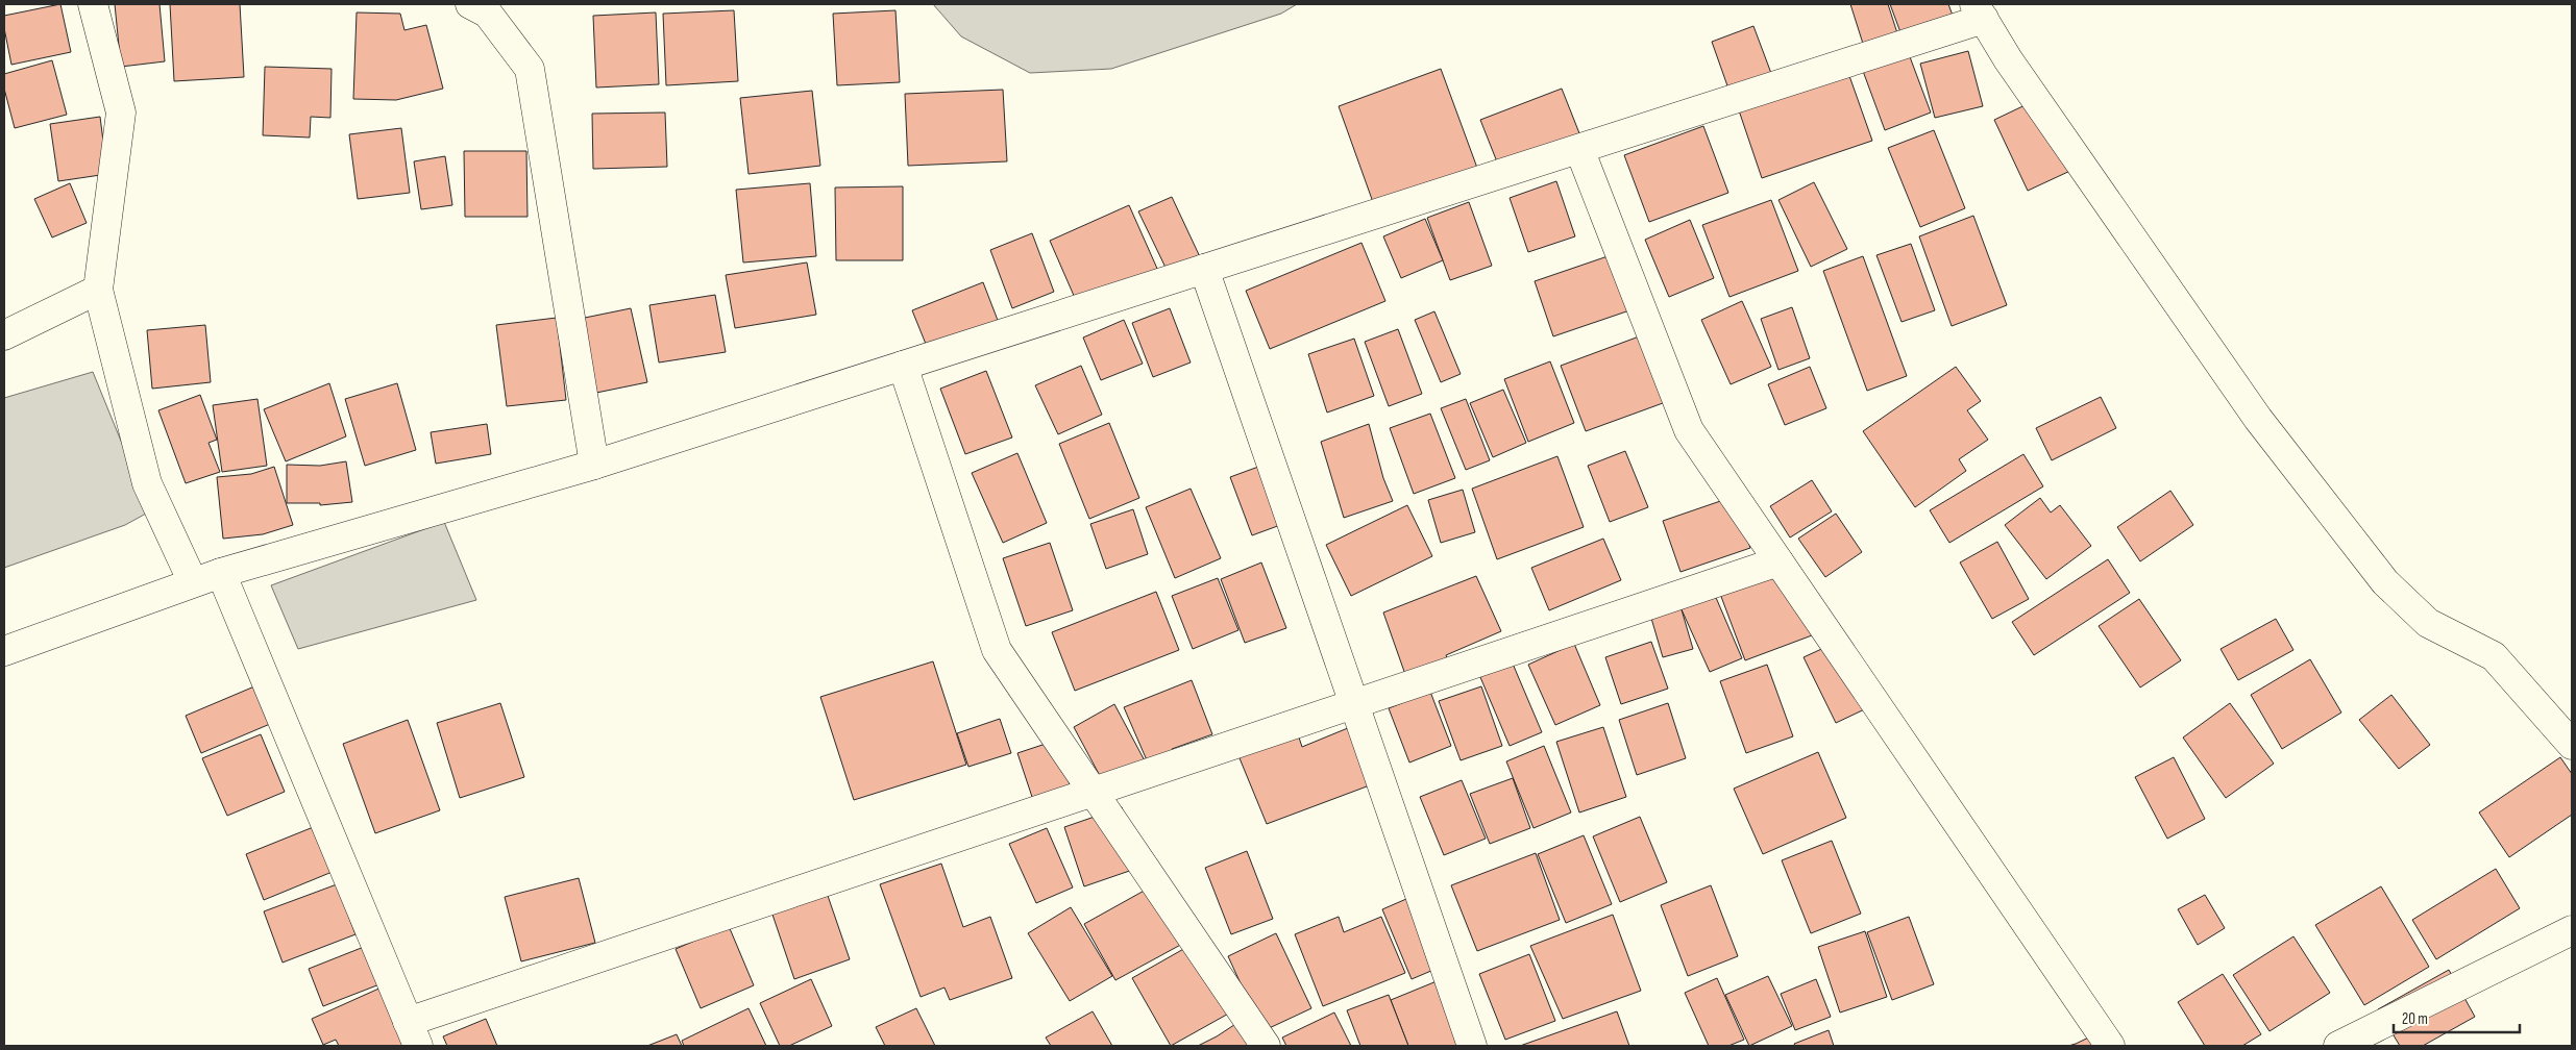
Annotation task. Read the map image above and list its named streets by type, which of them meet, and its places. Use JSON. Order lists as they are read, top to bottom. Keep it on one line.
{"scale_bar":"20 m"}
